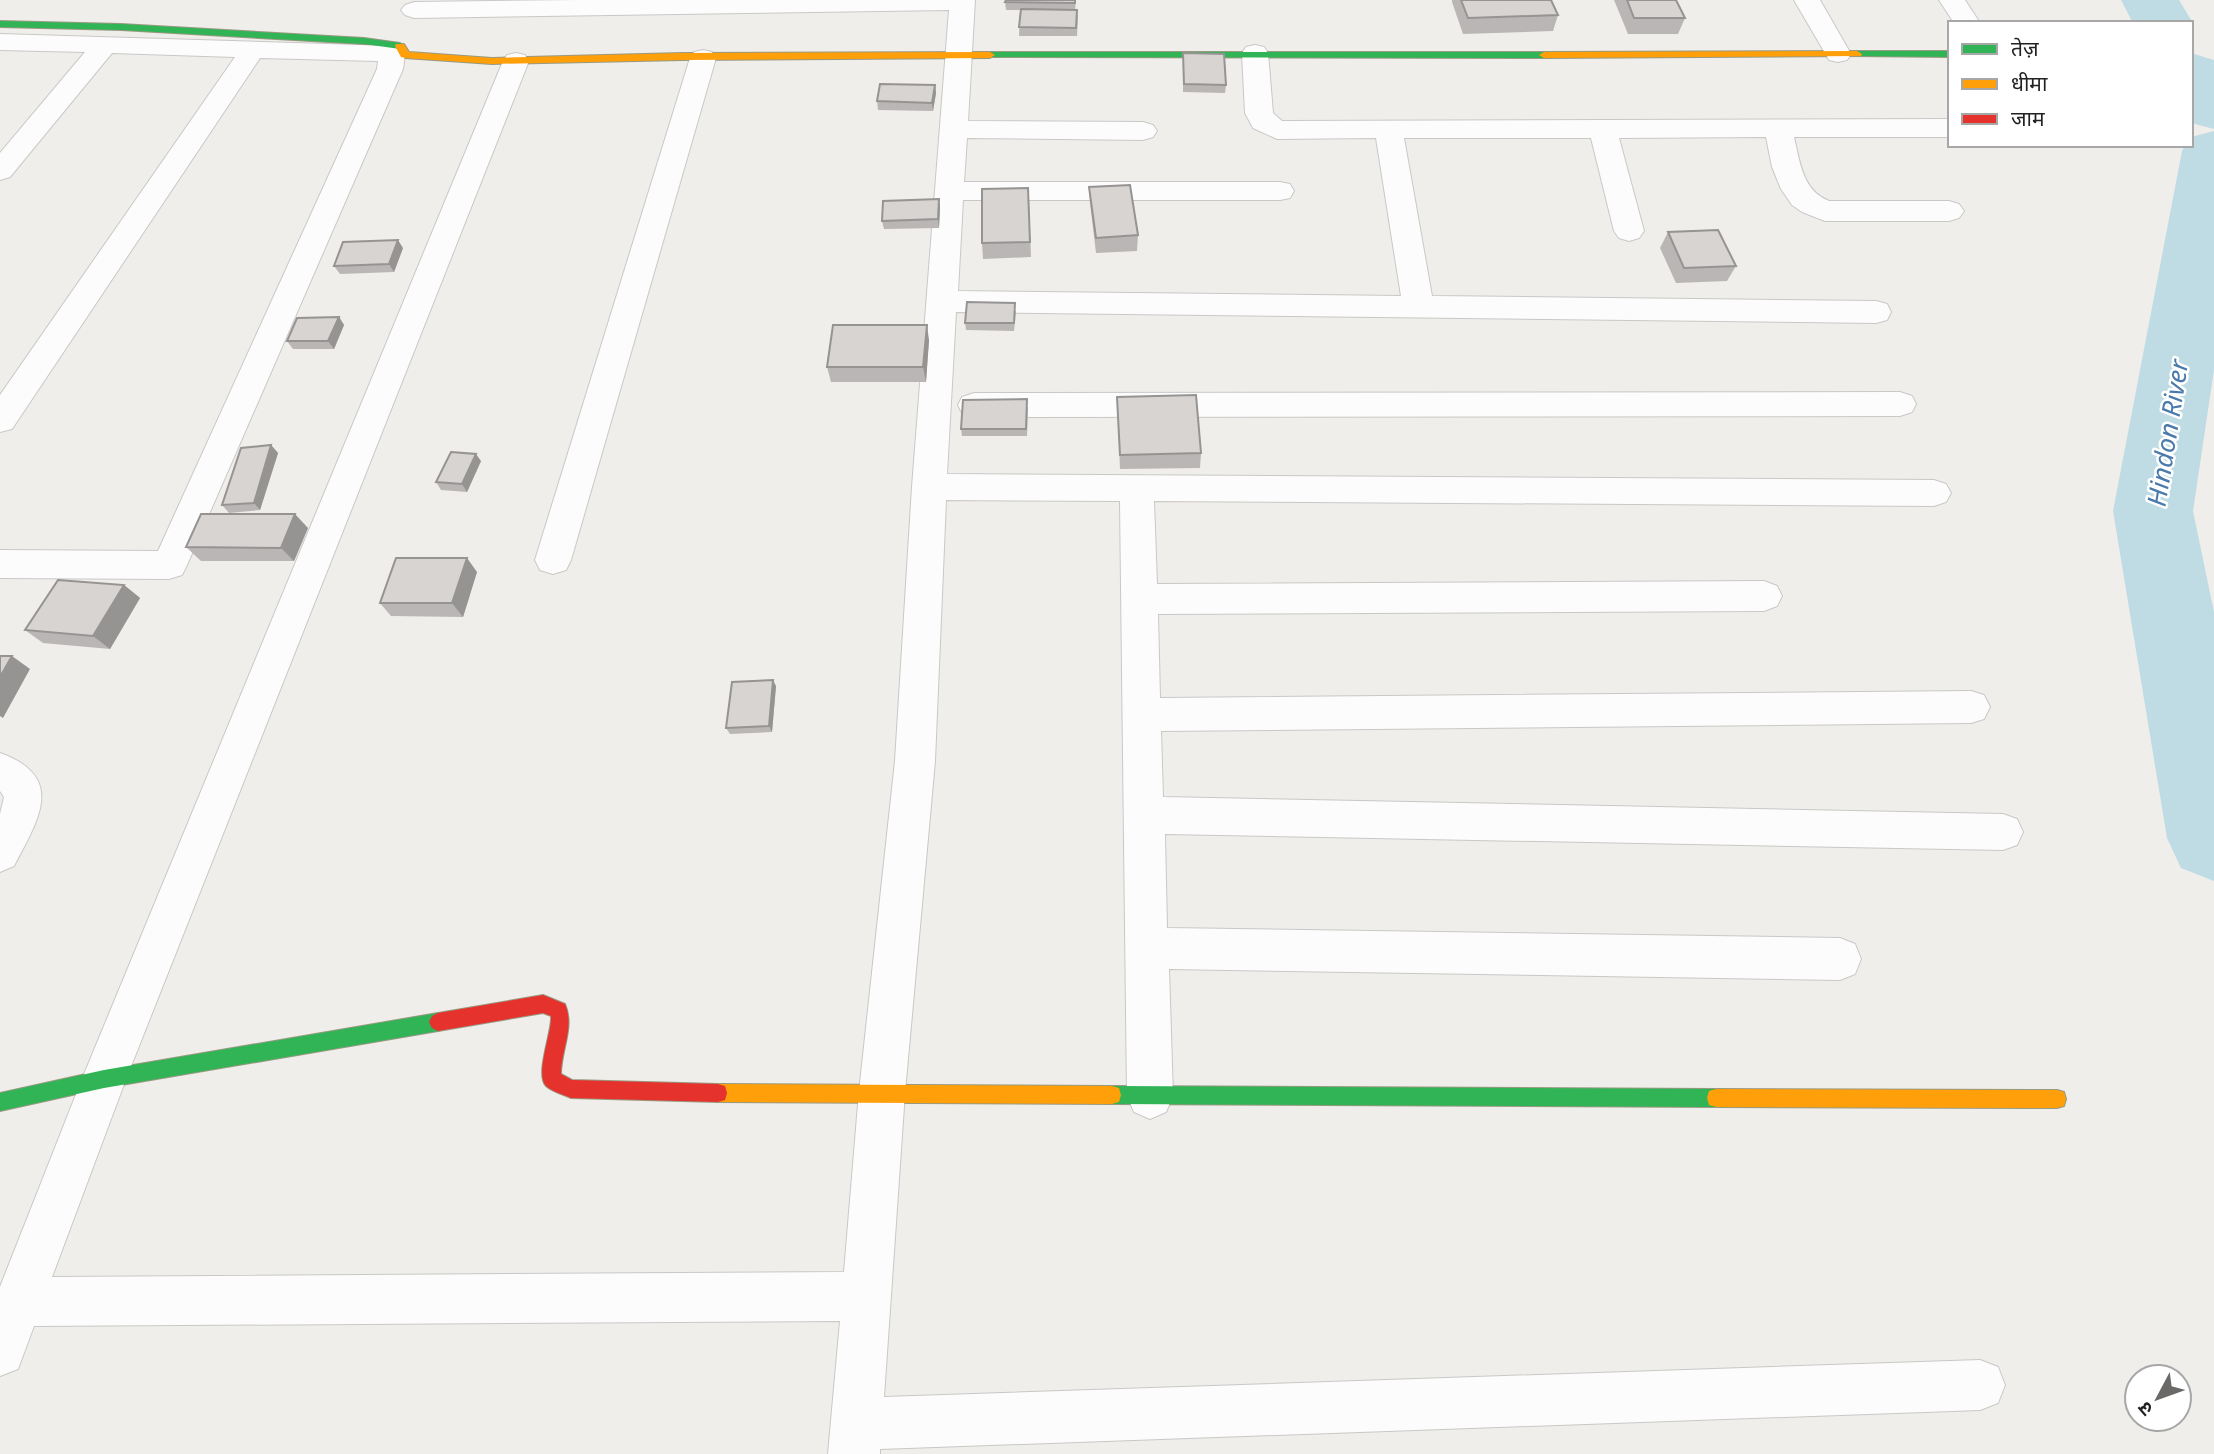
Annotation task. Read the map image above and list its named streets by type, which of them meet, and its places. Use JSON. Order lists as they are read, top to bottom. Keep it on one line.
{"water":["Hindon River"],"legend":["तेज़","धीमा","जाम"],"north":"bottom left"}
